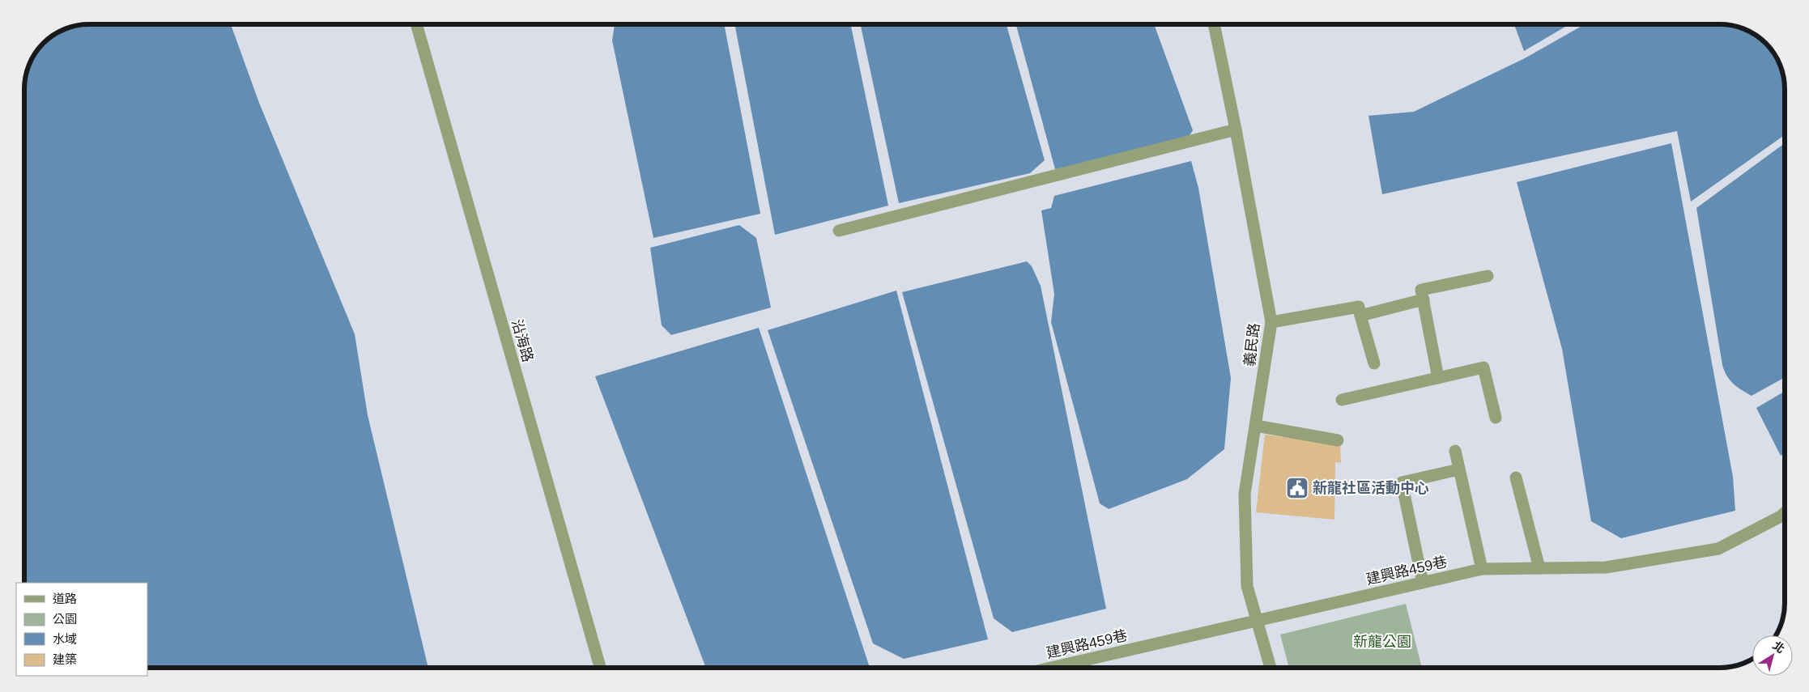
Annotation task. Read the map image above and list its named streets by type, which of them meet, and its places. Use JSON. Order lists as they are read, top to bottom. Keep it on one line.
{"streets":{"street":["沿海路","義民路","建興路459巷"]},"crossings":[["義民路","建興路459巷"]],"parks":["新龍公園"],"places":{"public building":["新龍社區活動中心"]},"legend":["道路","公園","水域","建築"],"north":"top right"}
